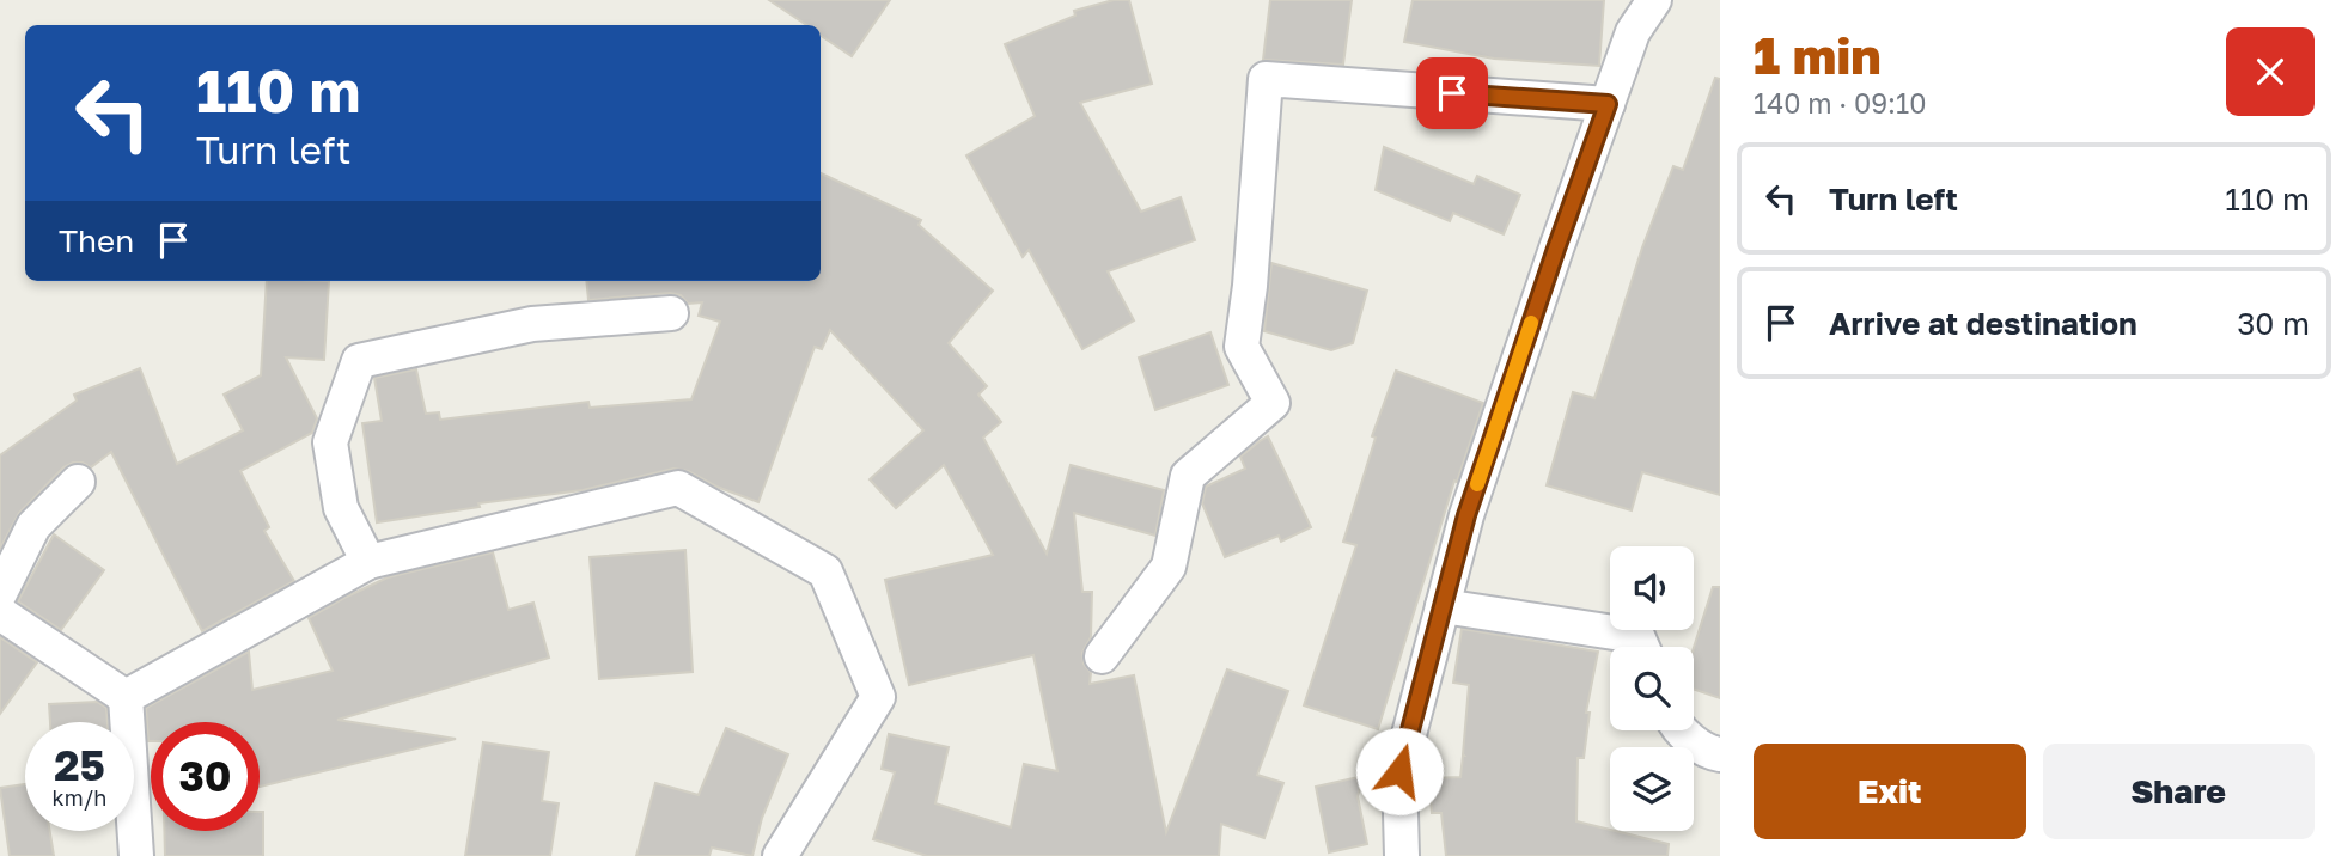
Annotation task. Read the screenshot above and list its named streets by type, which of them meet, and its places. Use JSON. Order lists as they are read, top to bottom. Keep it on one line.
{"page":{"heading":["1 min","140 m · 09:10"],"turn":["110 m","Turn left"],"list":[{"name":"Turn left","value":"110 m"},{"name":"Arrive at destination","value":"30 m"}],"then":"Then","speed":"25 km/h","limit":"30","buttons":["Exit","Share"]}}
